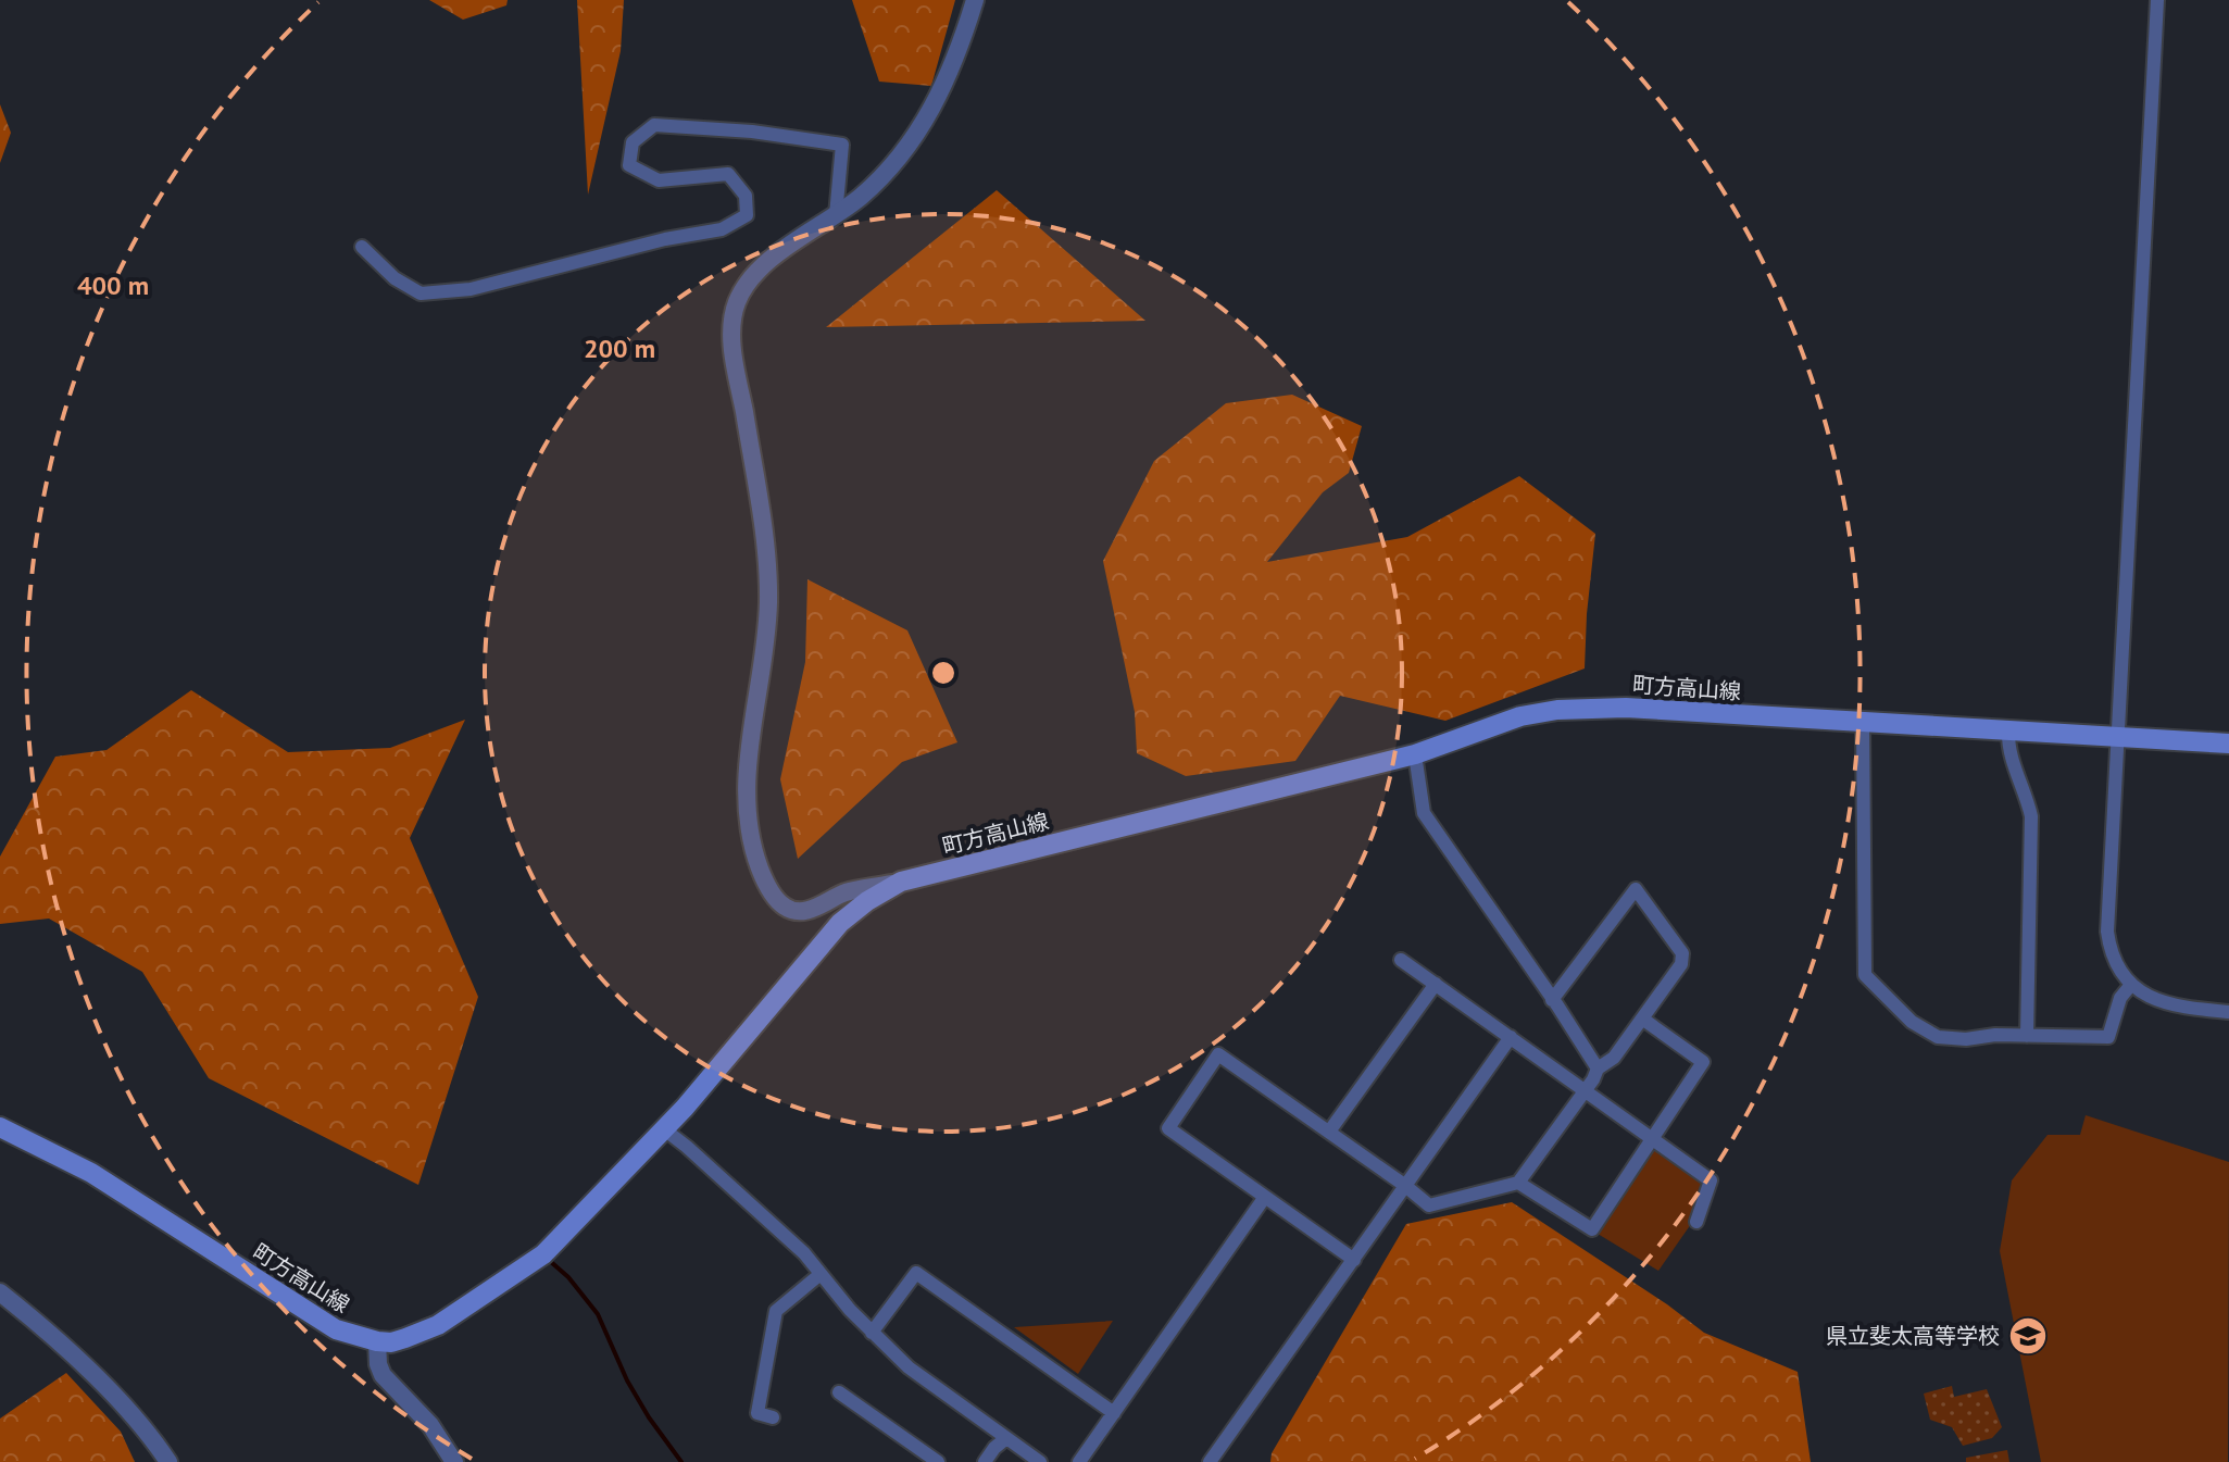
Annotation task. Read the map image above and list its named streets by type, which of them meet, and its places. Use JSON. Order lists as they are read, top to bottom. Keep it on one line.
{"streets":{"main road":["町方高山線"]},"places":{"school or university":["県立斐太高等学校"]},"rings":["400 m","200 m"]}
